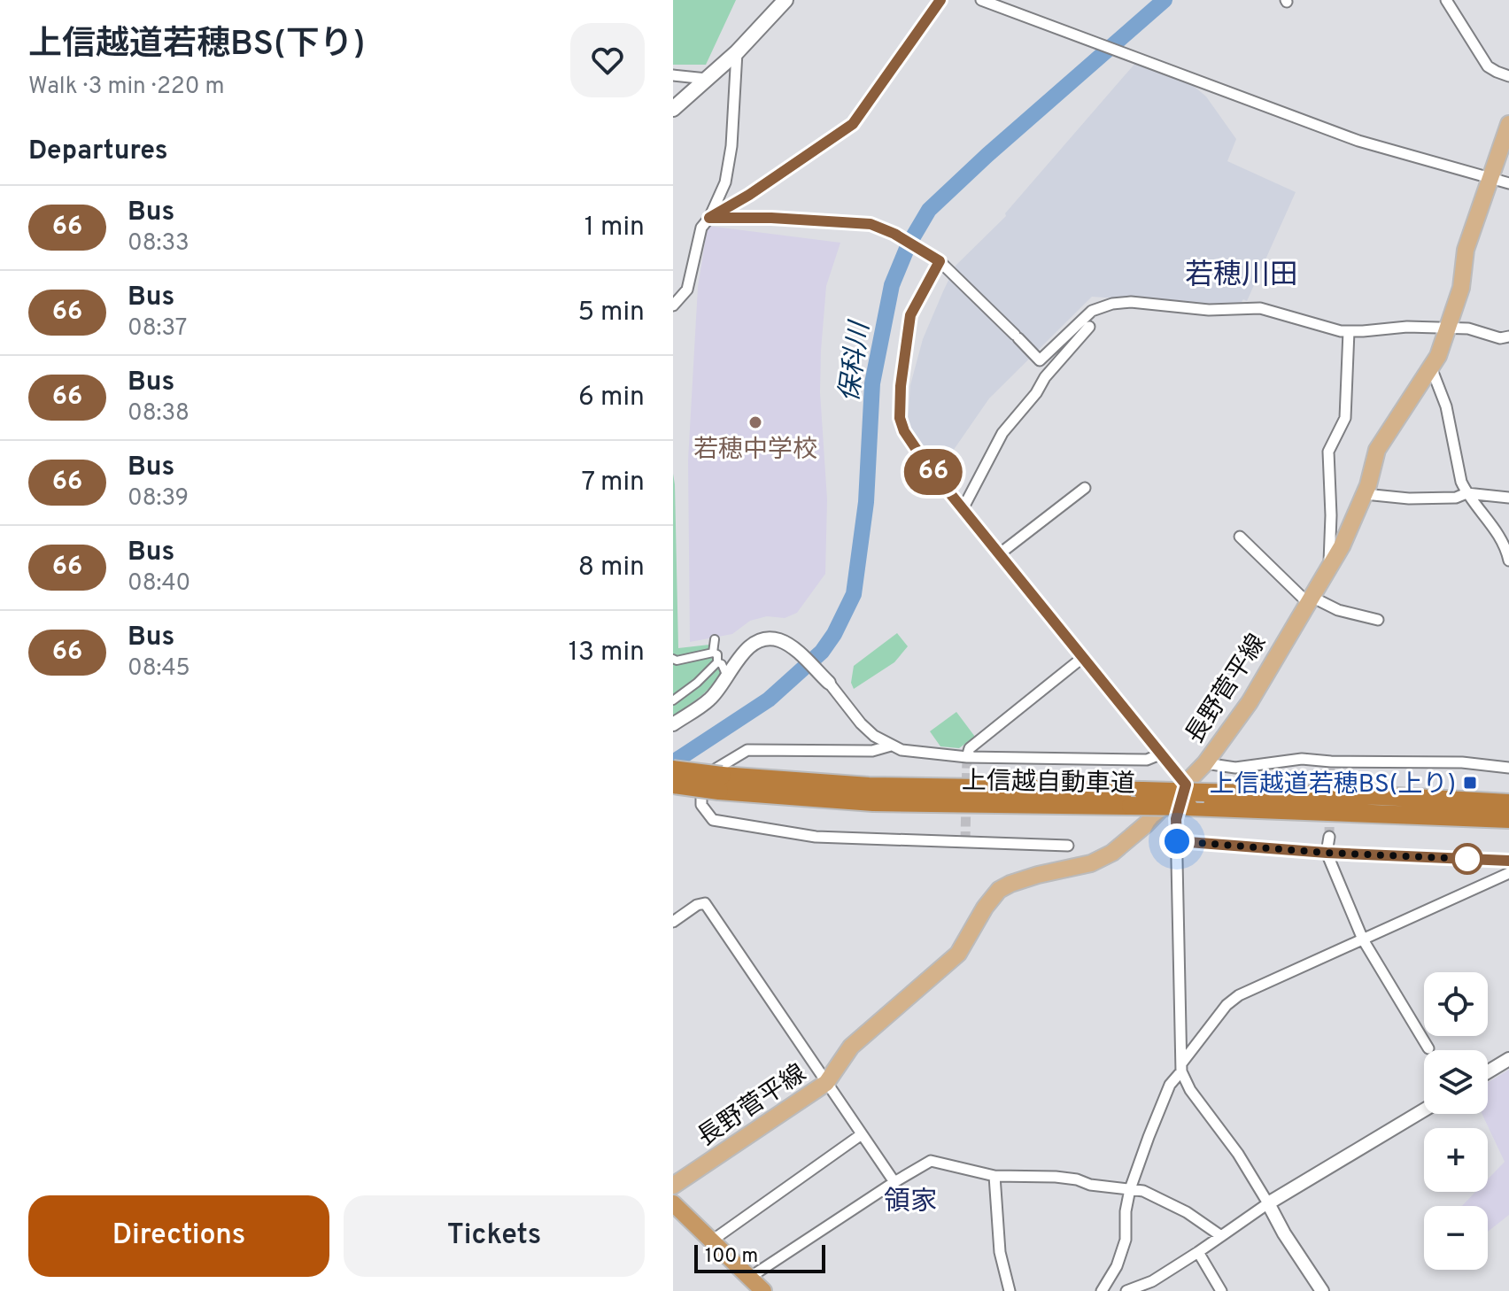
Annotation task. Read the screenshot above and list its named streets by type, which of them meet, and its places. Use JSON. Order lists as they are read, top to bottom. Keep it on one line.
{"streets":{"highway":["上信越自動車道"],"main road":["長野菅平線"]},"districts":["若穂川田","領家"],"water":["保科川"],"places":{"other":["若穂中学校"],"transit":["上信越道若穂BS(上り)"]},"lines":["bus line 66"],"scale_bar":"100 m","page":{"heading":[["上信越道若穂BS(下り)","Walk · 3 min · 220 m"],"Departures"],"on_map":"66","list":[{"mark":"66","name":"Bus","note":"08:33","value":"1 min"},{"mark":"66","name":"Bus","note":"08:37","value":"5 min"},{"mark":"66","name":"Bus","note":"08:38","value":"6 min"},{"mark":"66","name":"Bus","note":"08:39","value":"7 min"},{"mark":"66","name":"Bus","note":"08:40","value":"8 min"},{"mark":"66","name":"Bus","note":"08:45","value":"13 min"}],"map_buttons":["+","−"],"buttons":["Directions","Tickets"],"scale":"100 m"}}
